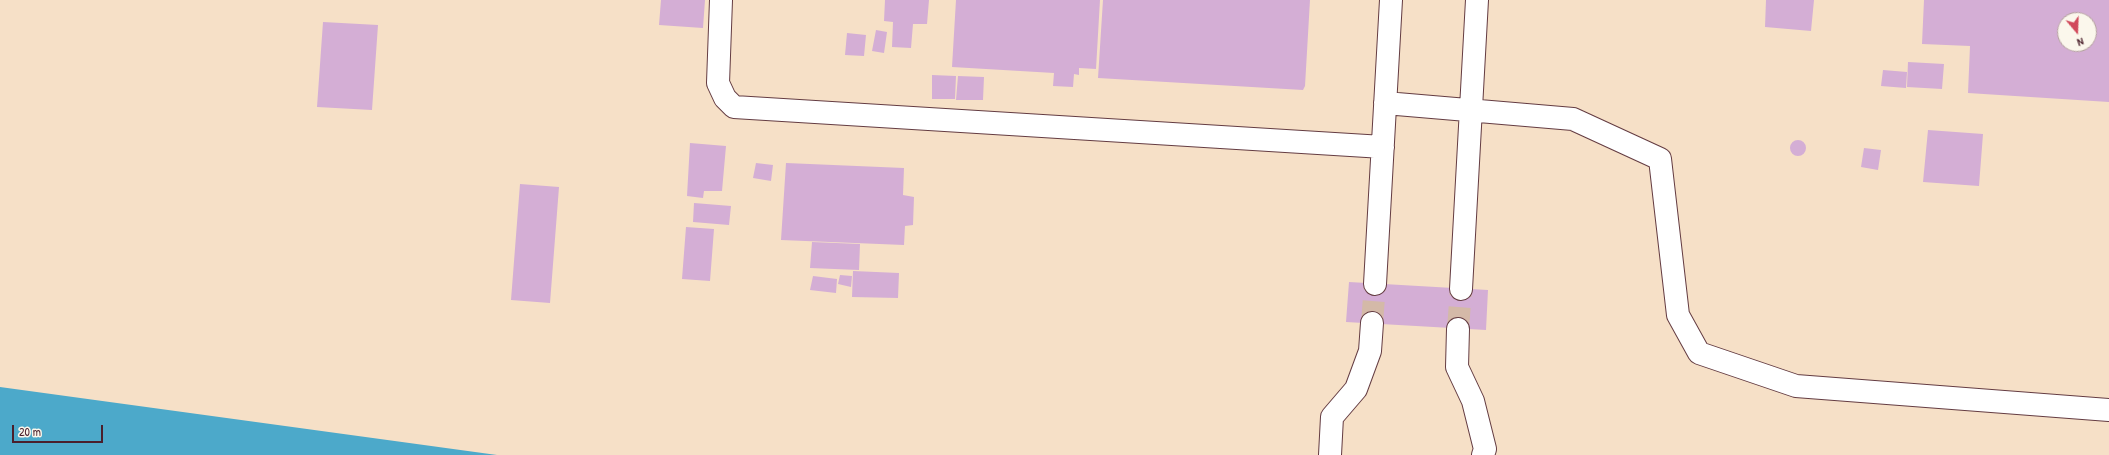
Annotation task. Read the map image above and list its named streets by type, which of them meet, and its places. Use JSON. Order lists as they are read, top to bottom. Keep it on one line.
{"scale_bar":"20 m","north":"bottom"}
